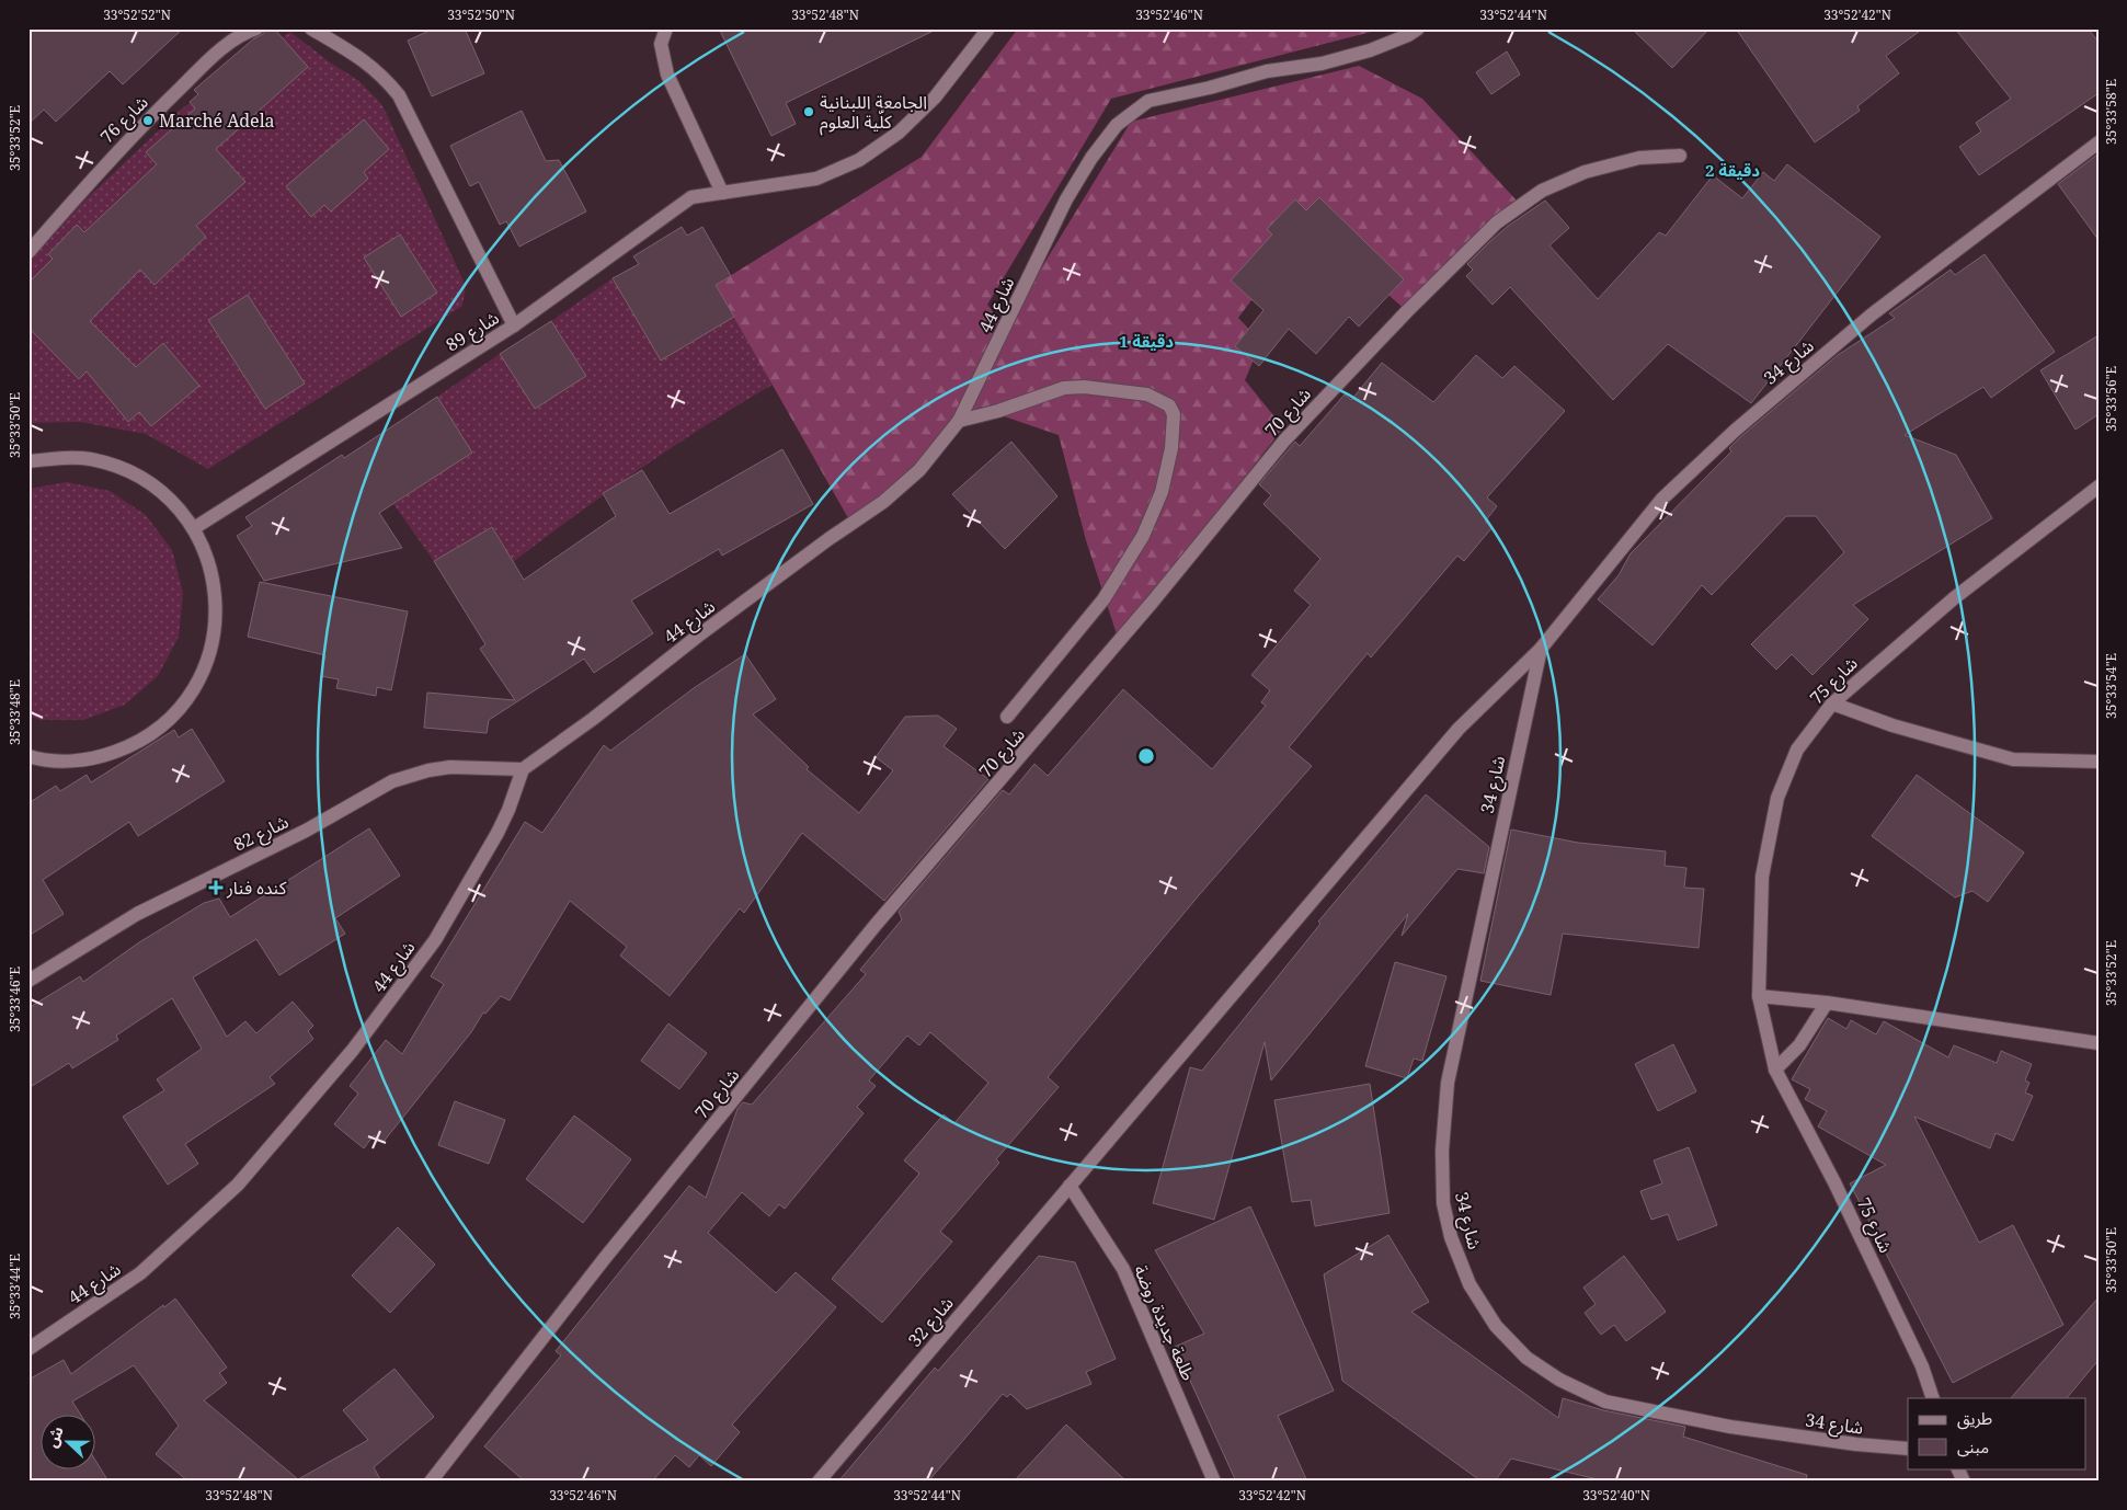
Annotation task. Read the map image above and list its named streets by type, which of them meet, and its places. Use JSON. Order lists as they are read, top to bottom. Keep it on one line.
{"streets":{"street":["شارع 76","شارع 44","شارع 89","شارع 34","شارع 70","شارع 75","شارع 82","شارع 32","طلعة جديدة روضة"]},"crossings":[["شارع 44","شارع 82"],["شارع 34","شارع 32"],["شارع 34","طلعة جديدة روضة"],["شارع 32","طلعة جديدة روضة"]],"places":{"other":["الجامعة اللبنانية كلّية العلوم","Marché Adela"],"health":["كنده فنار"]},"legend":["طريق","مبنى"],"north":"left","coordinates":["33°52'52\"N","33°52'50\"N","33°52'48\"N","33°52'46\"N","33°52'44\"N","33°52'42\"N","35°33'58\"E","35°33'52\"E","35°33'56\"E","35°33'50\"E","35°33'54\"E","35°33'48\"E","35°33'46\"E","35°33'44\"E","33°52'40\"N"],"rings":["2 دقيقة","1 دقيقة"]}
